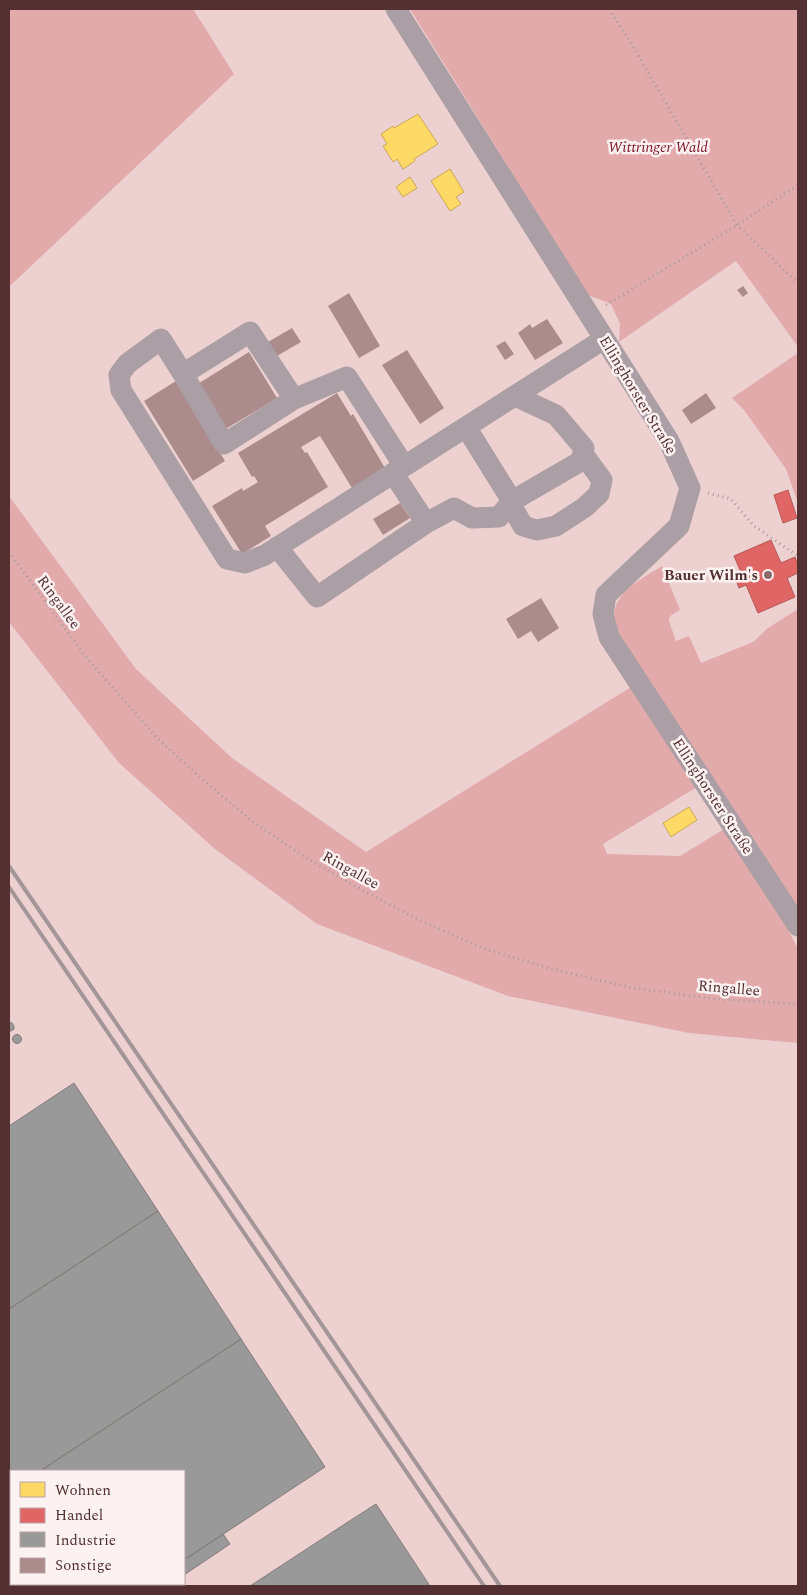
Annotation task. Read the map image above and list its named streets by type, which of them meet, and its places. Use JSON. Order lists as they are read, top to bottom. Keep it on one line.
{"streets":{"street":["Ellinghorster Straße"],"path":["Ringallee"]},"parks":["Wittringer Wald"],"places":["Bauer Wilm's"],"legend":["Wohnen","Handel","Industrie","Sonstige"]}
